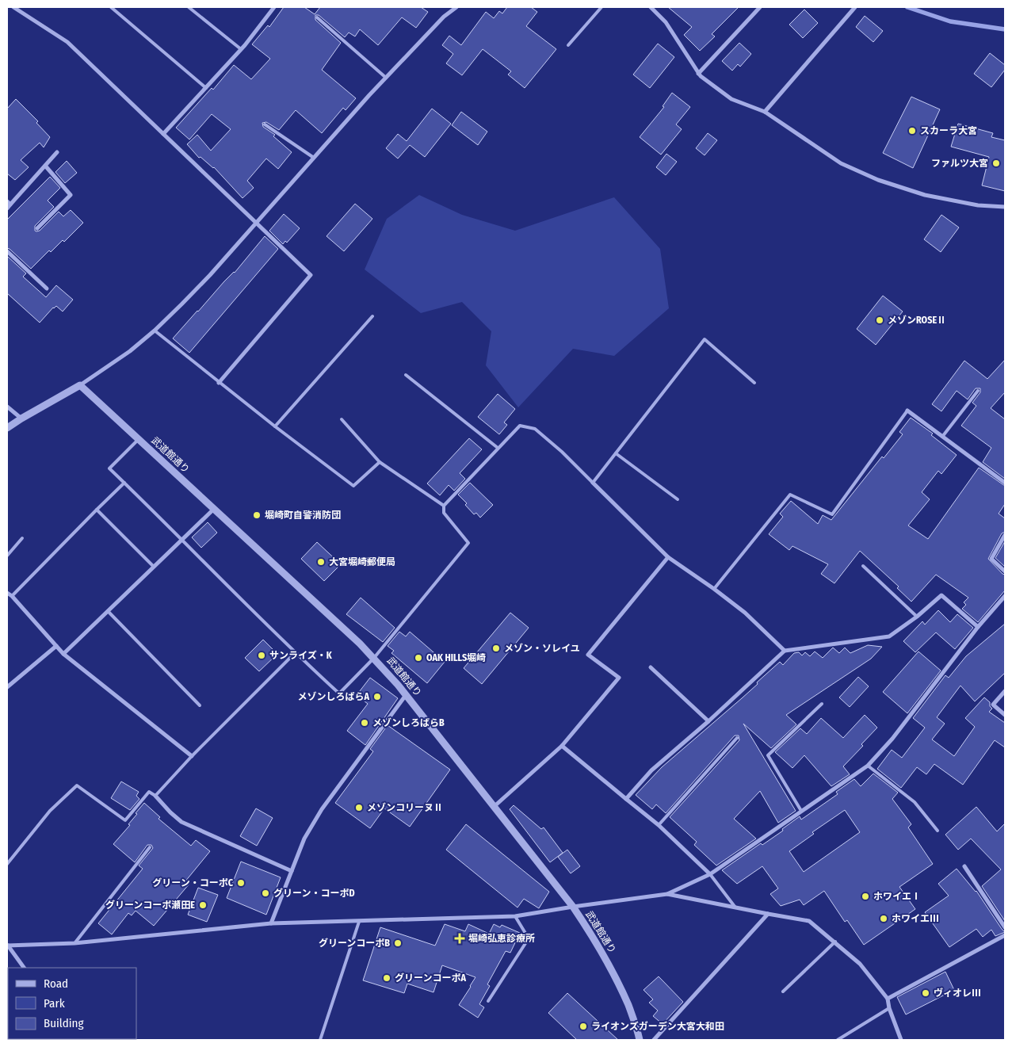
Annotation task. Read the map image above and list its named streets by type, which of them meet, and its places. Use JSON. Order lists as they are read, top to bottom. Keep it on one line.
{"streets":{"street":["武道館通り"]},"places":{"other":["スカーラ大宮","ファルツ大宮","メゾンROSEⅡ","堀崎町自警消防団","大宮堀崎郵便局","メゾン・ソレイユ","サンライズ・K","OAK HILLS堀崎","メゾンしろばらA","メゾンしろばらB","メゾンコリーヌⅡ","グリーン・コーポC","グリーン・コーポD","ホワイエⅠ","グリーンコーポ瀬田E","ホワイエⅢ","グリーンコーポB","グリーンコーポA","ヴィオレⅢ","ライオンズガーデン大宮大和田"],"health":["堀崎弘恵診療所"]},"legend":["Road","Park","Building"]}
